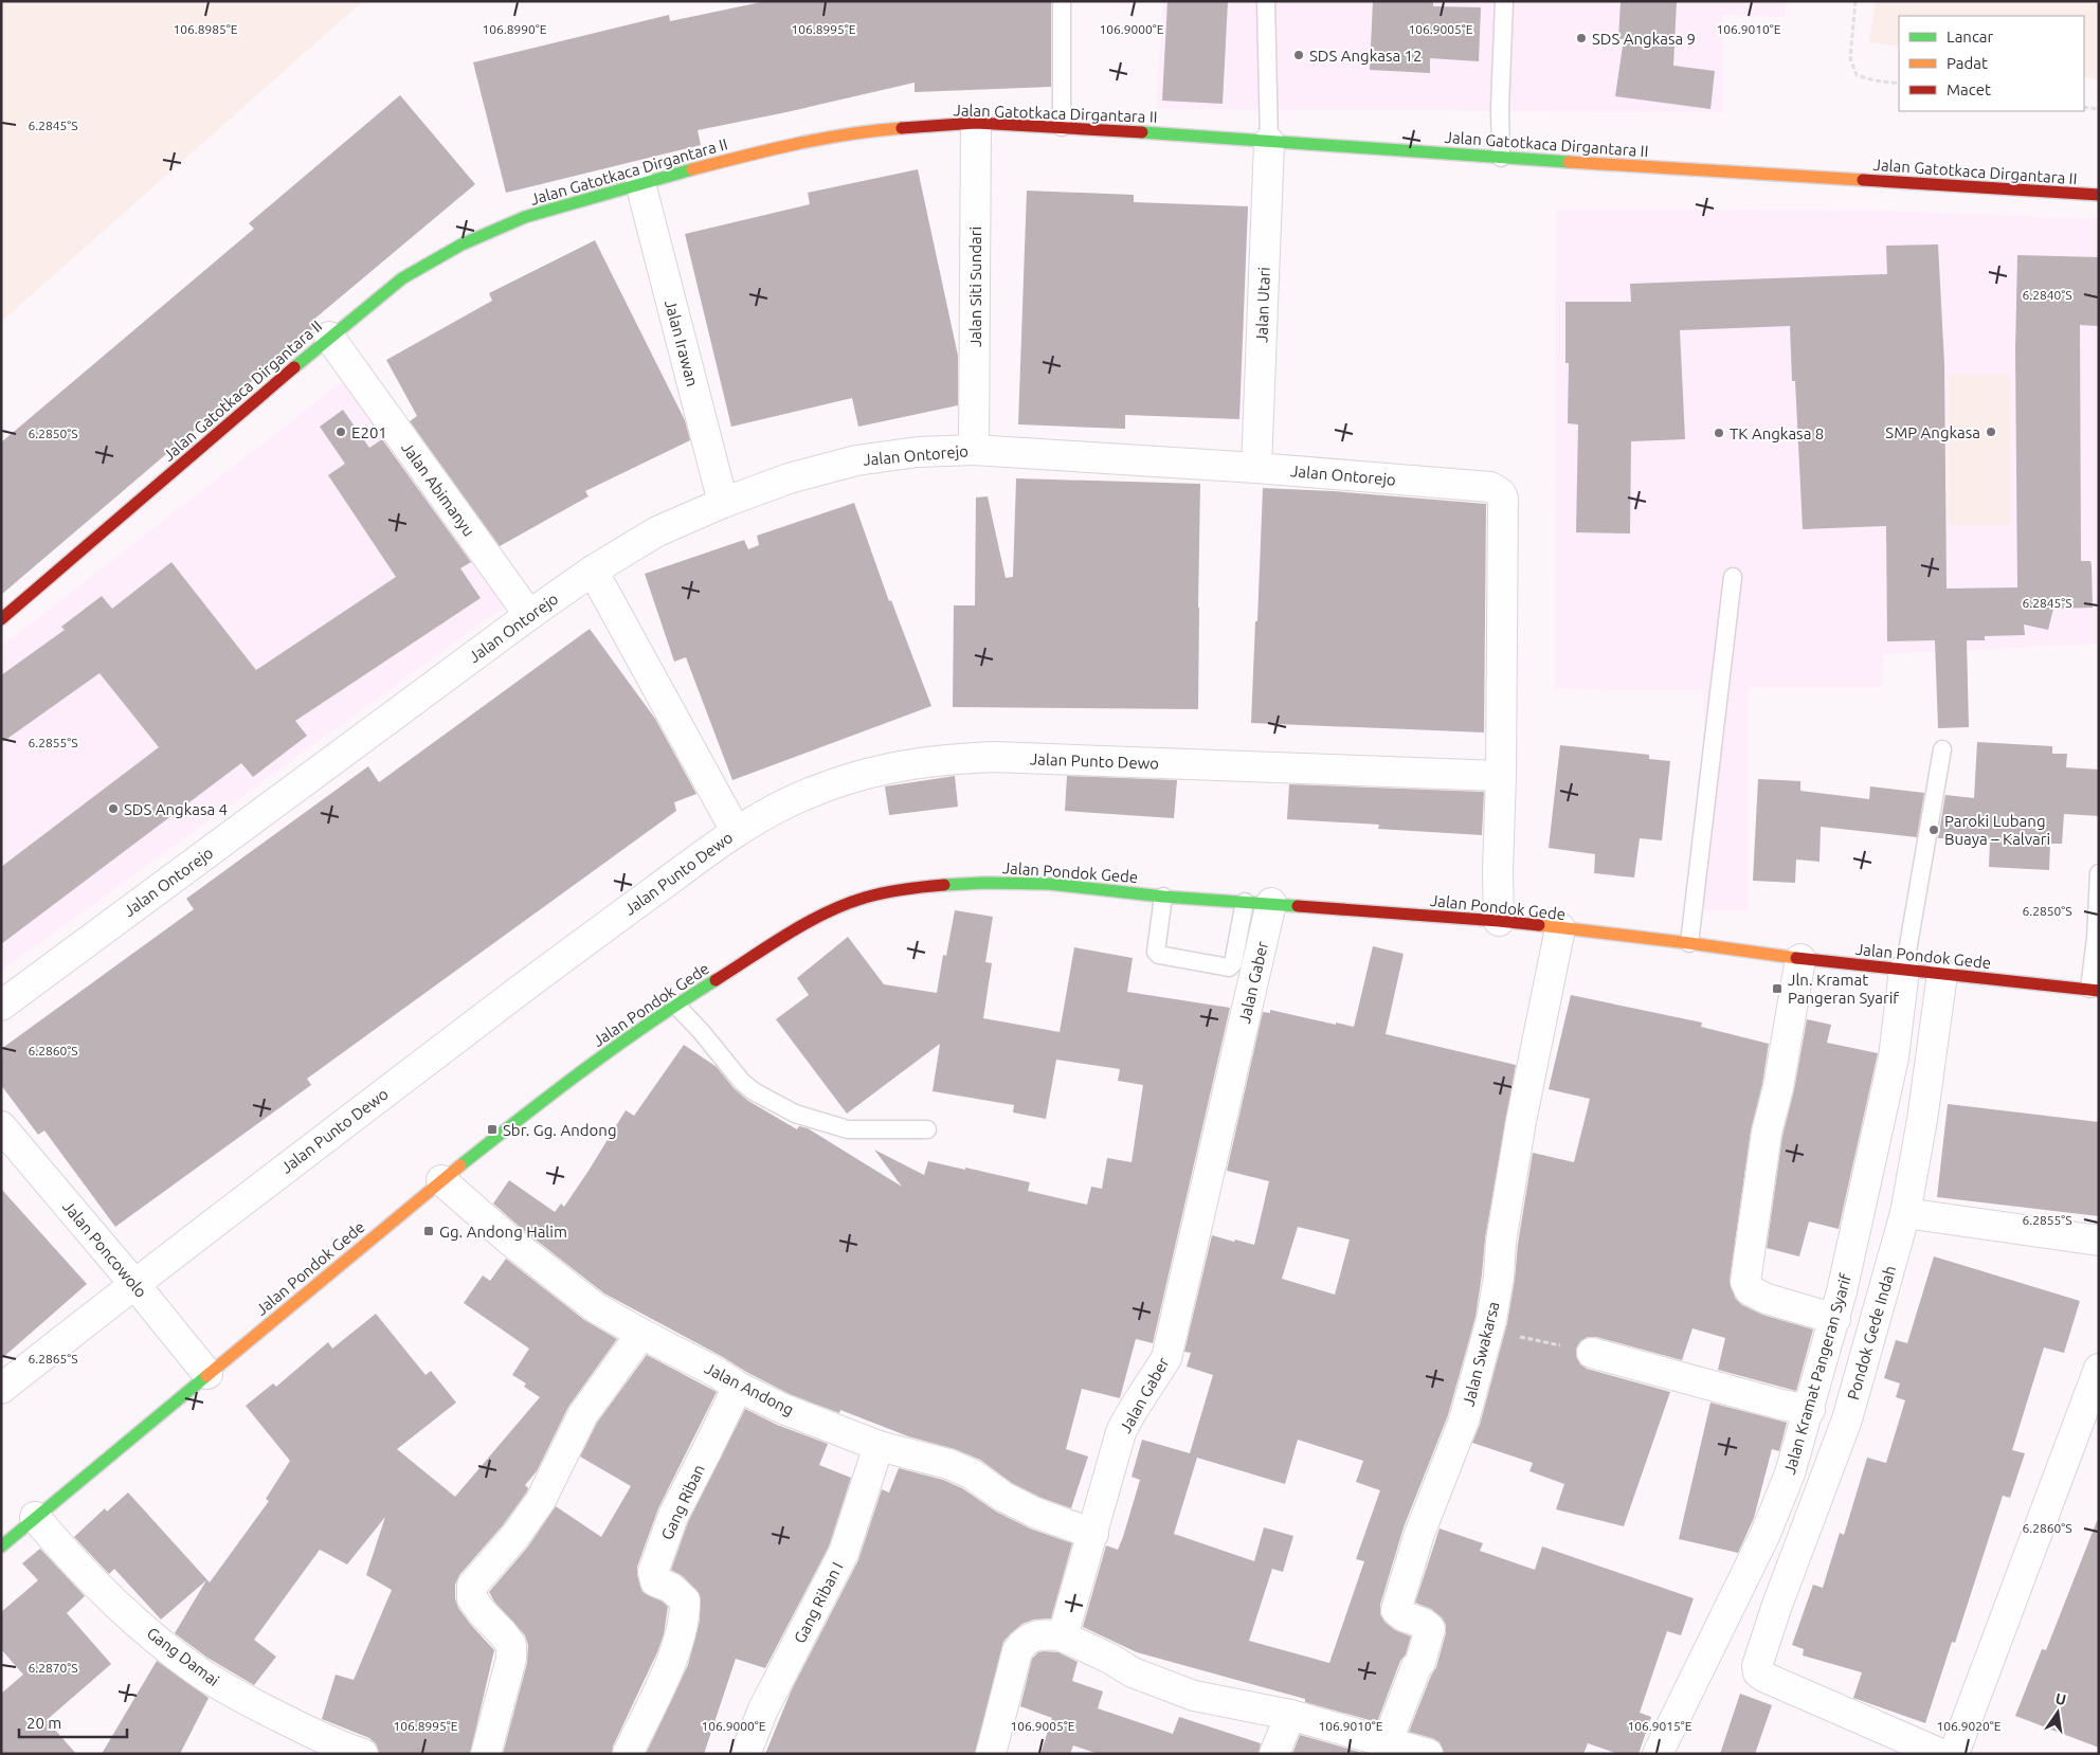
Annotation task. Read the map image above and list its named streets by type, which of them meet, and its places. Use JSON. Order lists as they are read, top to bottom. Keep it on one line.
{"streets":{"main road":["Jalan Gatotkaca Dirgantara II","Jalan Pondok Gede"],"street":["Jalan Siti Sundari","Jalan Utari","Jalan Irawan","Jalan Ontorejo","Jalan Abimanyu","Jalan Punto Dewo","Jalan Gaber","Jalan Poncowolo","Pondok Gede Indah","Jalan Swakarsa","Jalan Kramat Pangeran Syarif","Jalan Andong","Gang Riban","Gang Riban I","Gang Damai"]},"crossings":[["Jalan Gatotkaca Dirgantara II","Jalan Siti Sundari"],["Jalan Gatotkaca Dirgantara II","Jalan Utari"],["Jalan Gatotkaca Dirgantara II","Jalan Irawan"],["Jalan Gatotkaca Dirgantara II","Jalan Abimanyu"],["Jalan Siti Sundari","Jalan Ontorejo"],["Jalan Utari","Jalan Ontorejo"],["Jalan Irawan","Jalan Ontorejo"],["Jalan Ontorejo","Jalan Abimanyu"],["Jalan Ontorejo","Jalan Punto Dewo"],["Jalan Ontorejo","Jalan Pondok Gede"],["Jalan Punto Dewo","Jalan Poncowolo"],["Jalan Pondok Gede","Jalan Gaber"],["Jalan Pondok Gede","Jalan Poncowolo"],["Jalan Pondok Gede","Pondok Gede Indah"],["Jalan Pondok Gede","Jalan Swakarsa"],["Jalan Pondok Gede","Jalan Kramat Pangeran Syarif"],["Jalan Pondok Gede","Jalan Andong"],["Jalan Pondok Gede","Gang Damai"],["Jalan Gaber","Jalan Andong"],["Jalan Andong","Gang Riban"],["Jalan Andong","Gang Riban I"]],"places":{"other":["SDS Angkasa 9","SDS Angkasa 12","E201","SMP Angkasa","TK Angkasa 8","SDS Angkasa 4","Paroki Lubang Buaya – Kalvari"],"transit":["Jln. Kramat Pangeran Syarif","Sbr. Gg. Andong","Gg. Andong Halim"]},"legend":["Lancar","Padat","Macet"],"scale_bar":"20 m","north":"top","coordinates":["106.8985°E","106.8990°E","106.8995°E","106.9000°E","106.9005°E","106.9010°E","6.2845°S","6.2840°S","6.2850°S","6.2855°S","6.2860°S","6.2865°S","6.2870°S","106.9015°E","106.9020°E"]}
